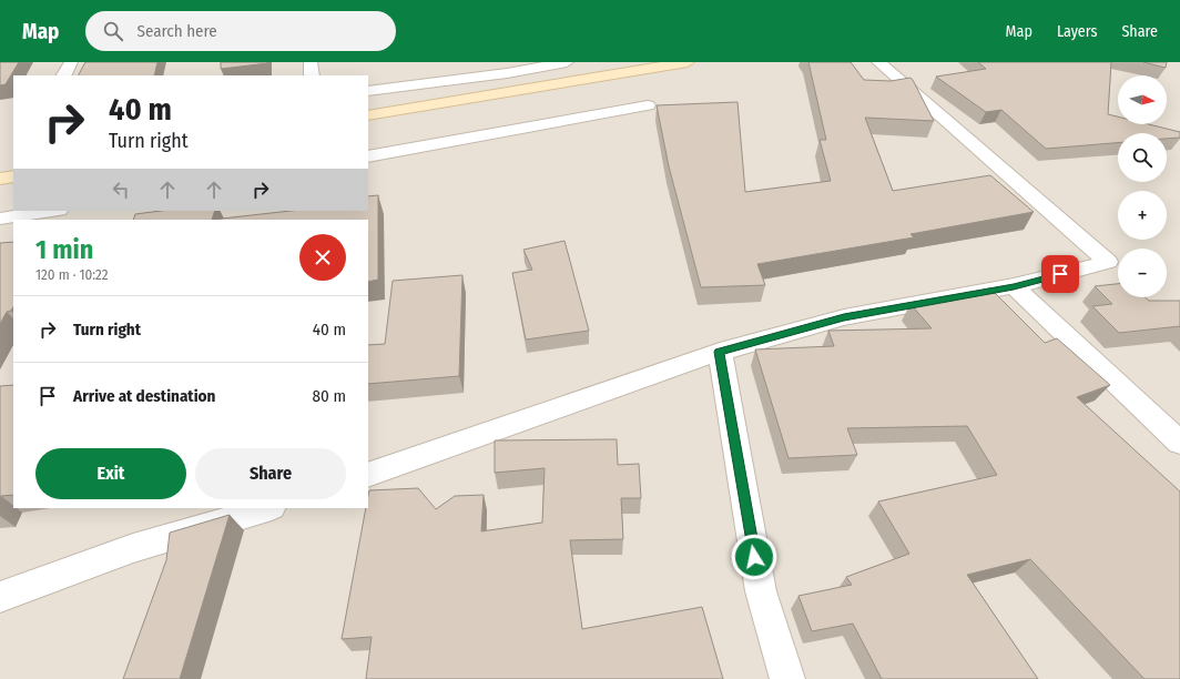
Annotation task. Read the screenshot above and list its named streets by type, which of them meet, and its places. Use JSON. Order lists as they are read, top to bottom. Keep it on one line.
{"north":"right","page":{"header":"Map","search":"Search here","nav":["Map","Layers","Share"],"map_buttons":["+","−"],"turn":["40 m","Turn right"],"heading":["1 min","120 m · 10:22"],"list":[{"name":"Turn right","value":"40 m"},{"name":"Arrive at destination","value":"80 m"}],"buttons":["Exit","Share"]}}
